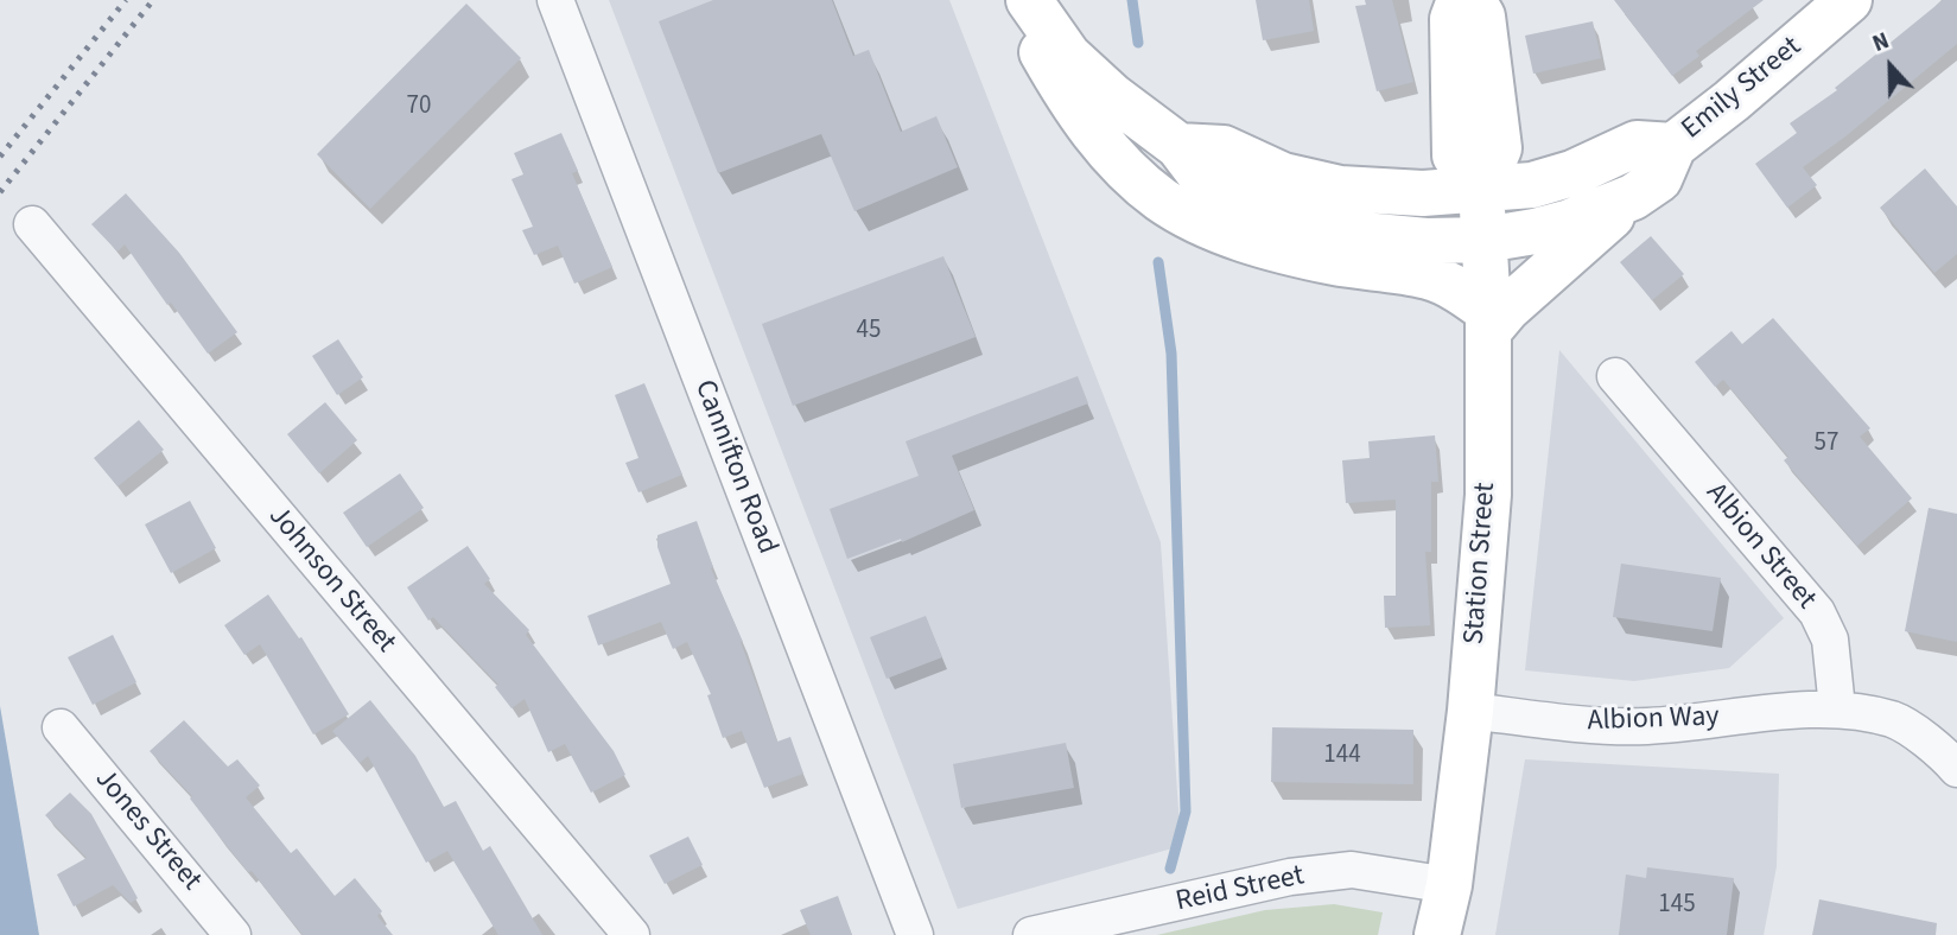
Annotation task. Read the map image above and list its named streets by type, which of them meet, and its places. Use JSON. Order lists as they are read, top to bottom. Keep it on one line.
{"streets":{"main road":["Emily Street","Station Street"],"street":["Cannifton Road","Albion Street","Johnson Street","Albion Way","Jones Street","Reid Street"]},"crossings":[["Emily Street","Station Street"],["Albion Street","Albion Way"],["Station Street","Albion Way"],["Station Street","Reid Street"]],"house_numbers":["70","45","57","144","145"],"north":"top"}
